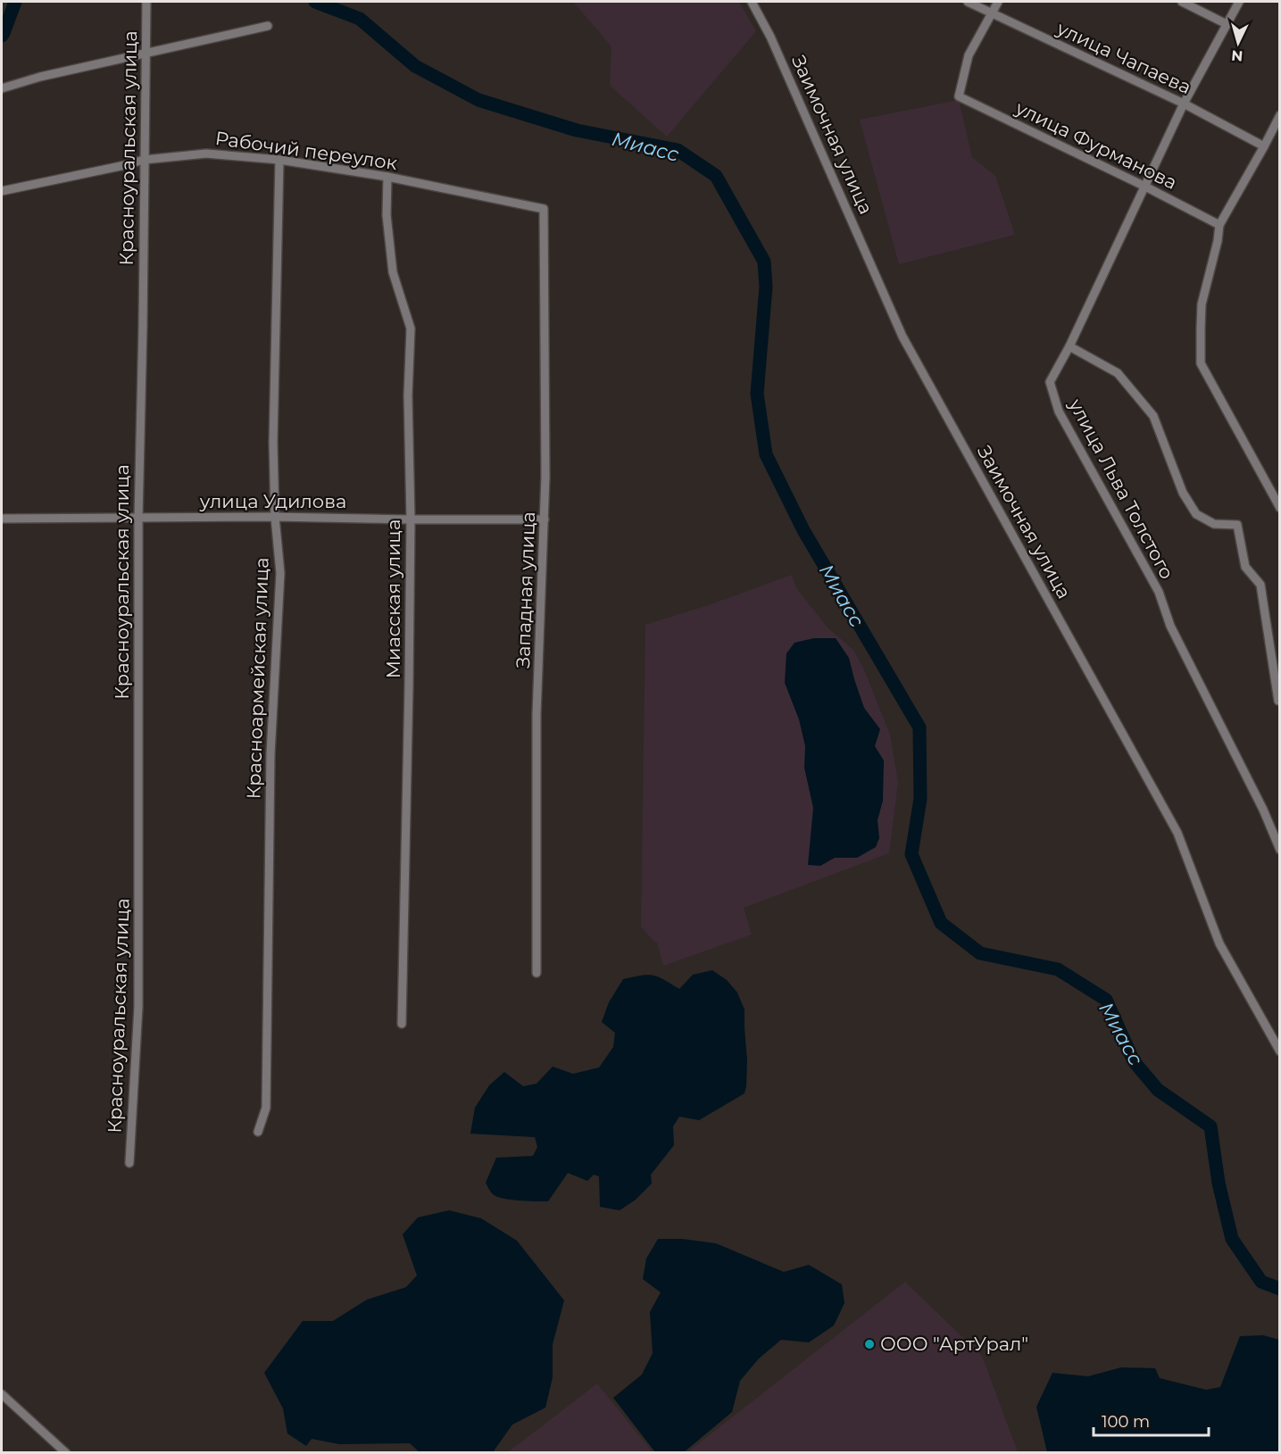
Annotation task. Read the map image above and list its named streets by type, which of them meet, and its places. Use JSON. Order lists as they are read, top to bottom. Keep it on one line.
{"streets":{"street":["улица Чапаева","Заимочная улица","улица Фурманова","Красноуральская улица","Рабочий переулок","улица Льва Толстого","улица Удилова","Западная улица","Миасская улица","Красноармейская улица"]},"crossings":[["улица Чапаева","улица Фурманова"],["улица Чапаева","улица Льва Толстого"],["улица Фурманова","улица Льва Толстого"],["Красноуральская улица","Рабочий переулок"],["Красноуральская улица","улица Удилова"],["Рабочий переулок","Западная улица"],["Рабочий переулок","Миасская улица"],["Рабочий переулок","Красноармейская улица"],["улица Удилова","Западная улица"],["улица Удилова","Миасская улица"],["улица Удилова","Красноармейская улица"]],"water":["Миасс"],"places":["ООО \"АртУрал\""],"scale_bar":"100 m","north":"bottom"}
